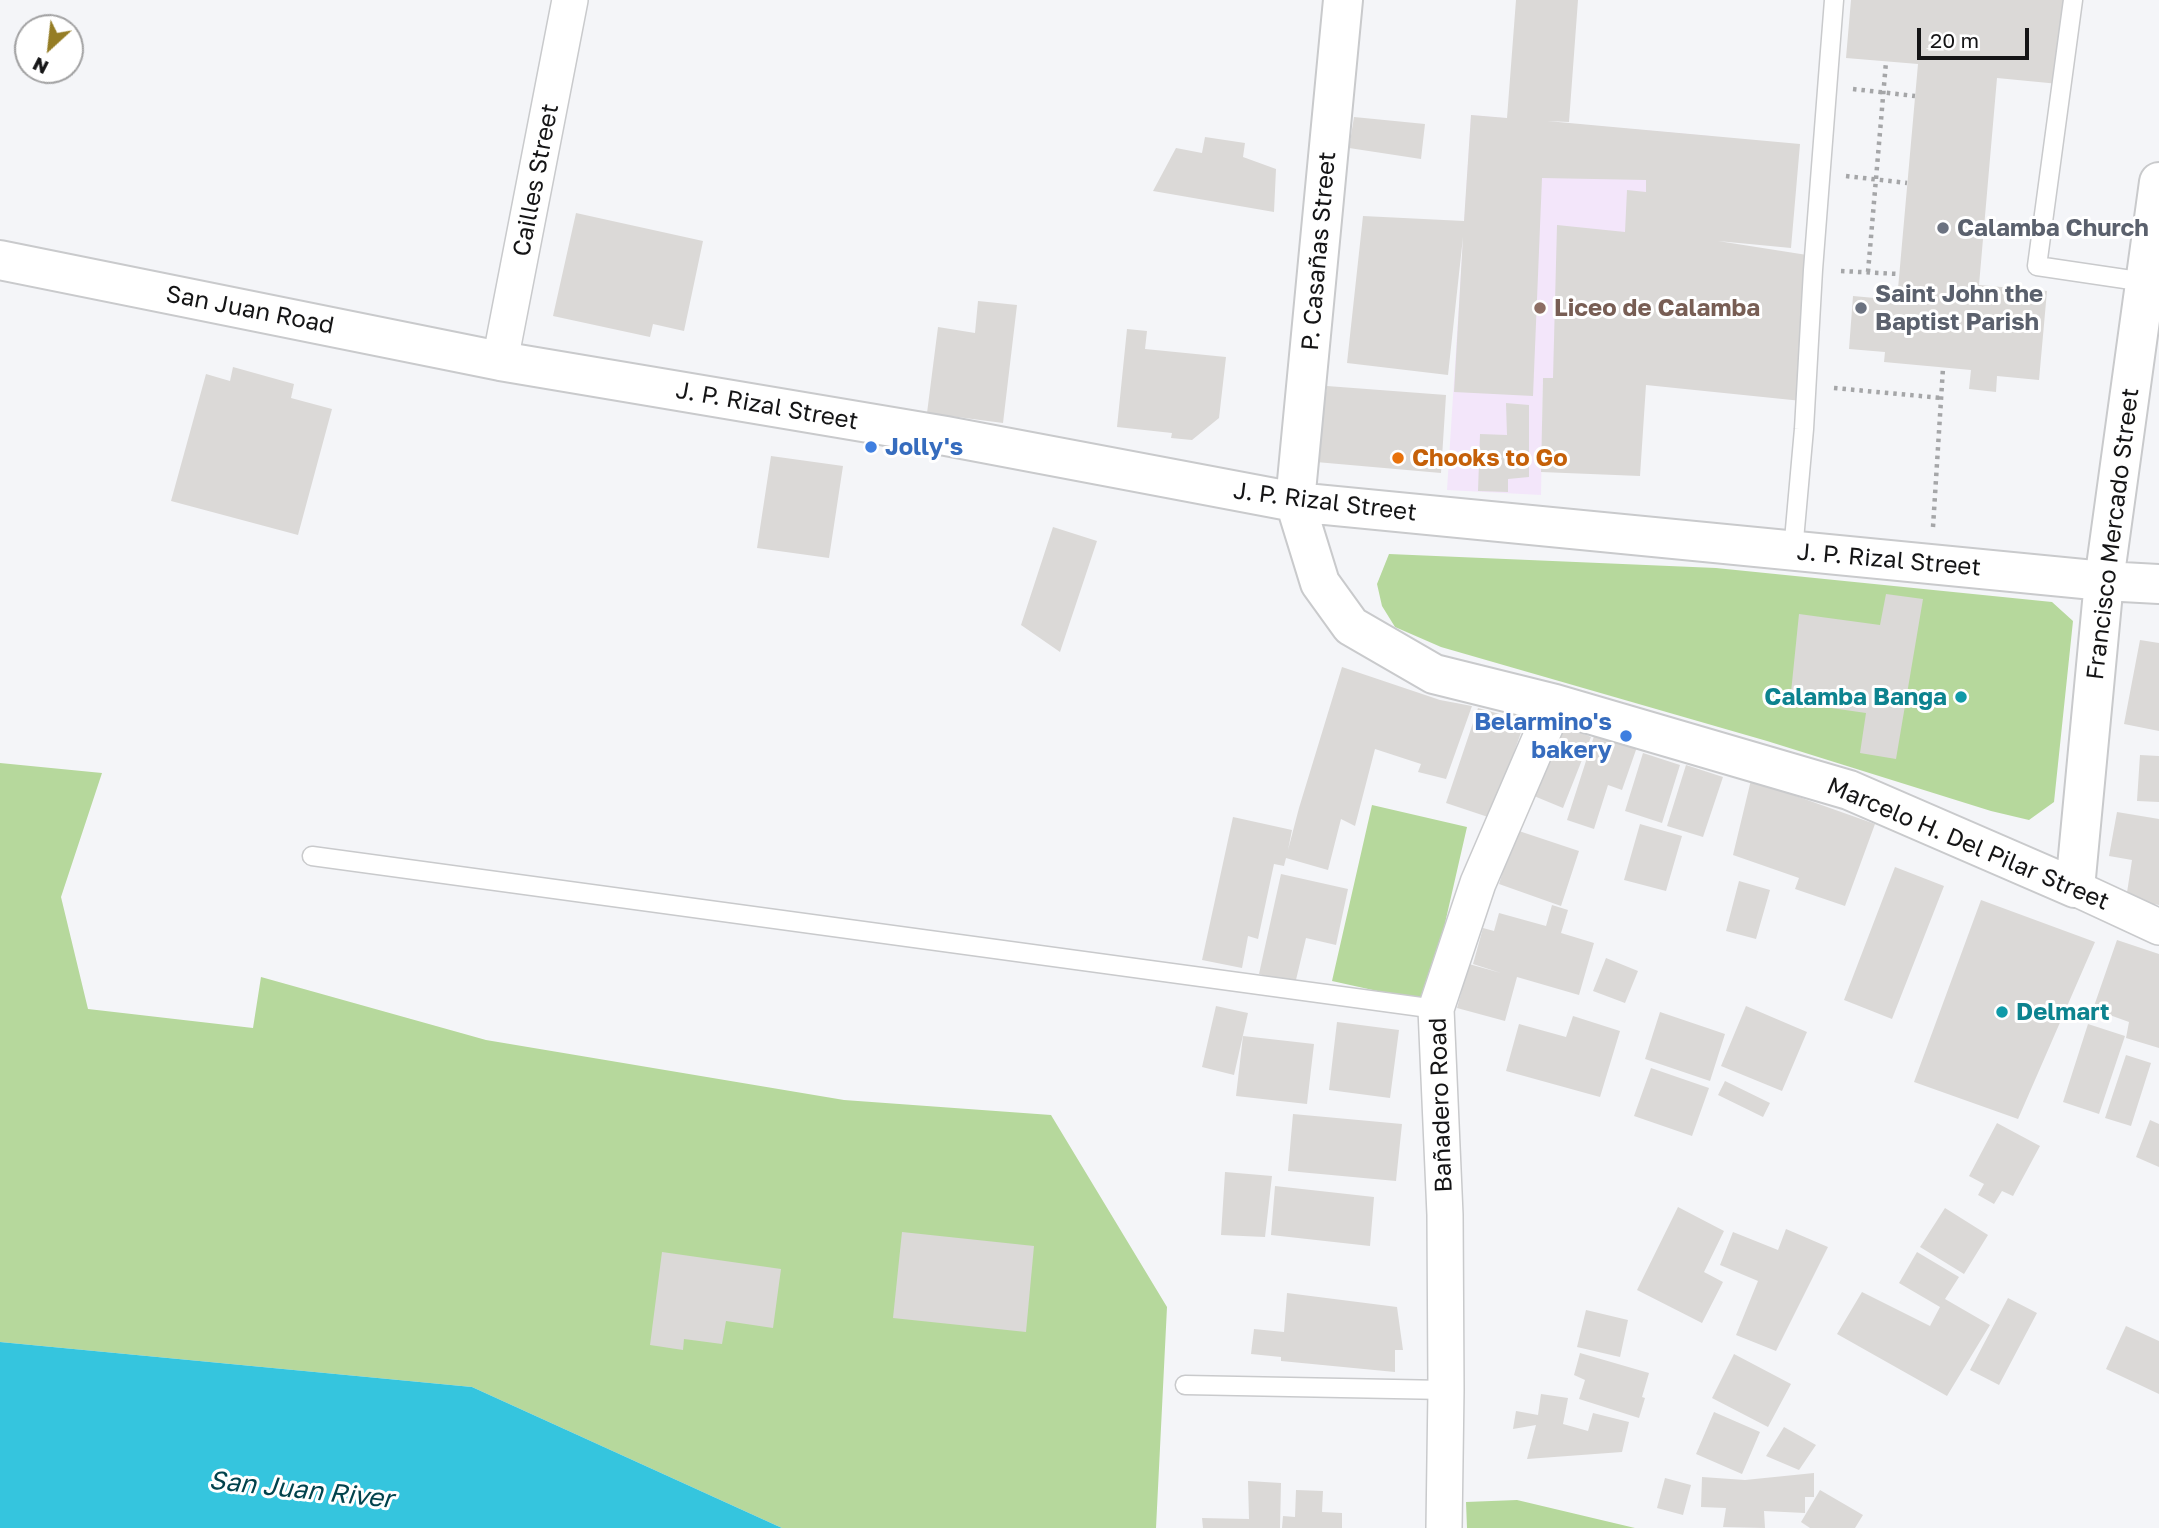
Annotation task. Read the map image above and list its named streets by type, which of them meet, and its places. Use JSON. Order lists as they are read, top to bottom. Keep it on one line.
{"streets":{"main road":["P. Casañas Street","San Juan Road","J. P. Rizal Street","Francisco Mercado Street","Marcelo H. Del Pilar Street"],"street":["Cailles Street","Bañadero Road"]},"crossings":[["Cailles Street","San Juan Road"],["Cailles Street","J. P. Rizal Street"],["P. Casañas Street","J. P. Rizal Street"],["P. Casañas Street","Marcelo H. Del Pilar Street"],["San Juan Road","J. P. Rizal Street"],["J. P. Rizal Street","Francisco Mercado Street"],["J. P. Rizal Street","Marcelo H. Del Pilar Street"],["Francisco Mercado Street","Marcelo H. Del Pilar Street"],["Marcelo H. Del Pilar Street","Bañadero Road"]],"water":["San Juan River"],"places":["Calamba Church","Liceo de Calamba","Saint John the Baptist Parish","Jolly's","Chooks to Go","Calamba Banga","Belarmino's bakery","Delmart"],"scale_bar":"20 m","north":"bottom left"}
